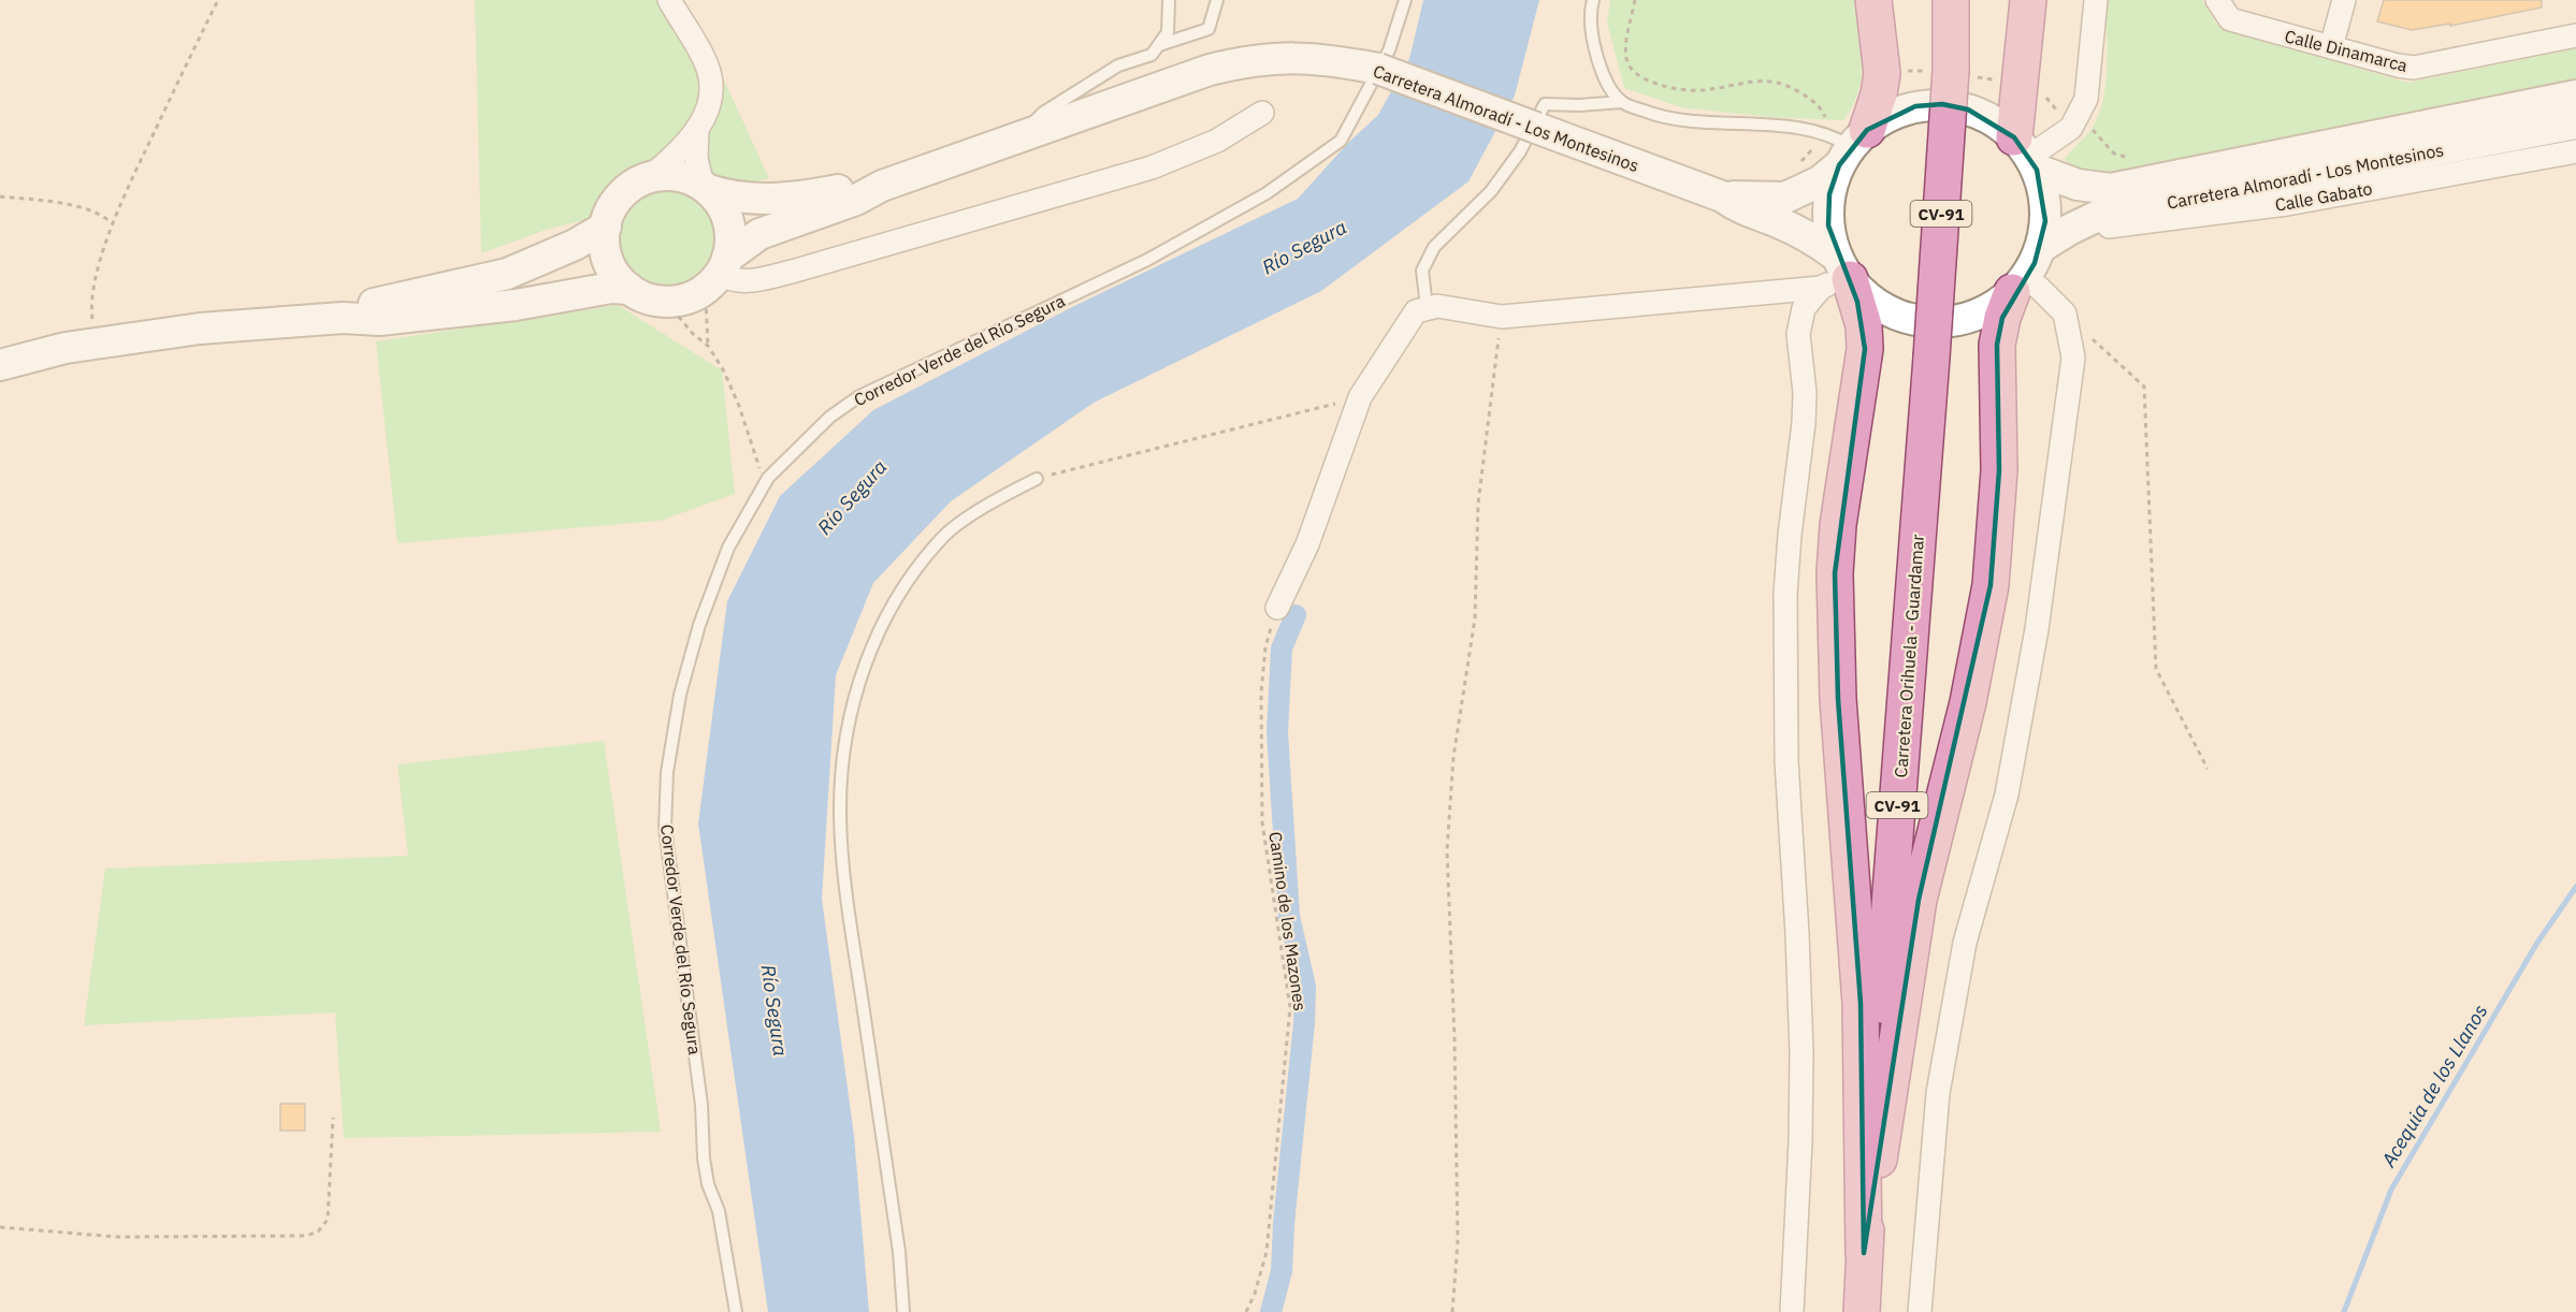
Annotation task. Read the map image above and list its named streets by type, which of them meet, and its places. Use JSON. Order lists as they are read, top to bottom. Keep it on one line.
{"streets":{"main road":["Carretera Almoradí - Los Montesinos","CV-91","Carretera Orihuela - Guardamar"],"street":["Calle Dinamarca","Calle Gabato"],"lane":["Corredor Verde del Río Segura"],"path":["Camino de los Mazones"]},"crossings":[["Carretera Almoradí - Los Montesinos","Calle Gabato"]],"water":["Río Segura","Acequia de los Llanos"]}
